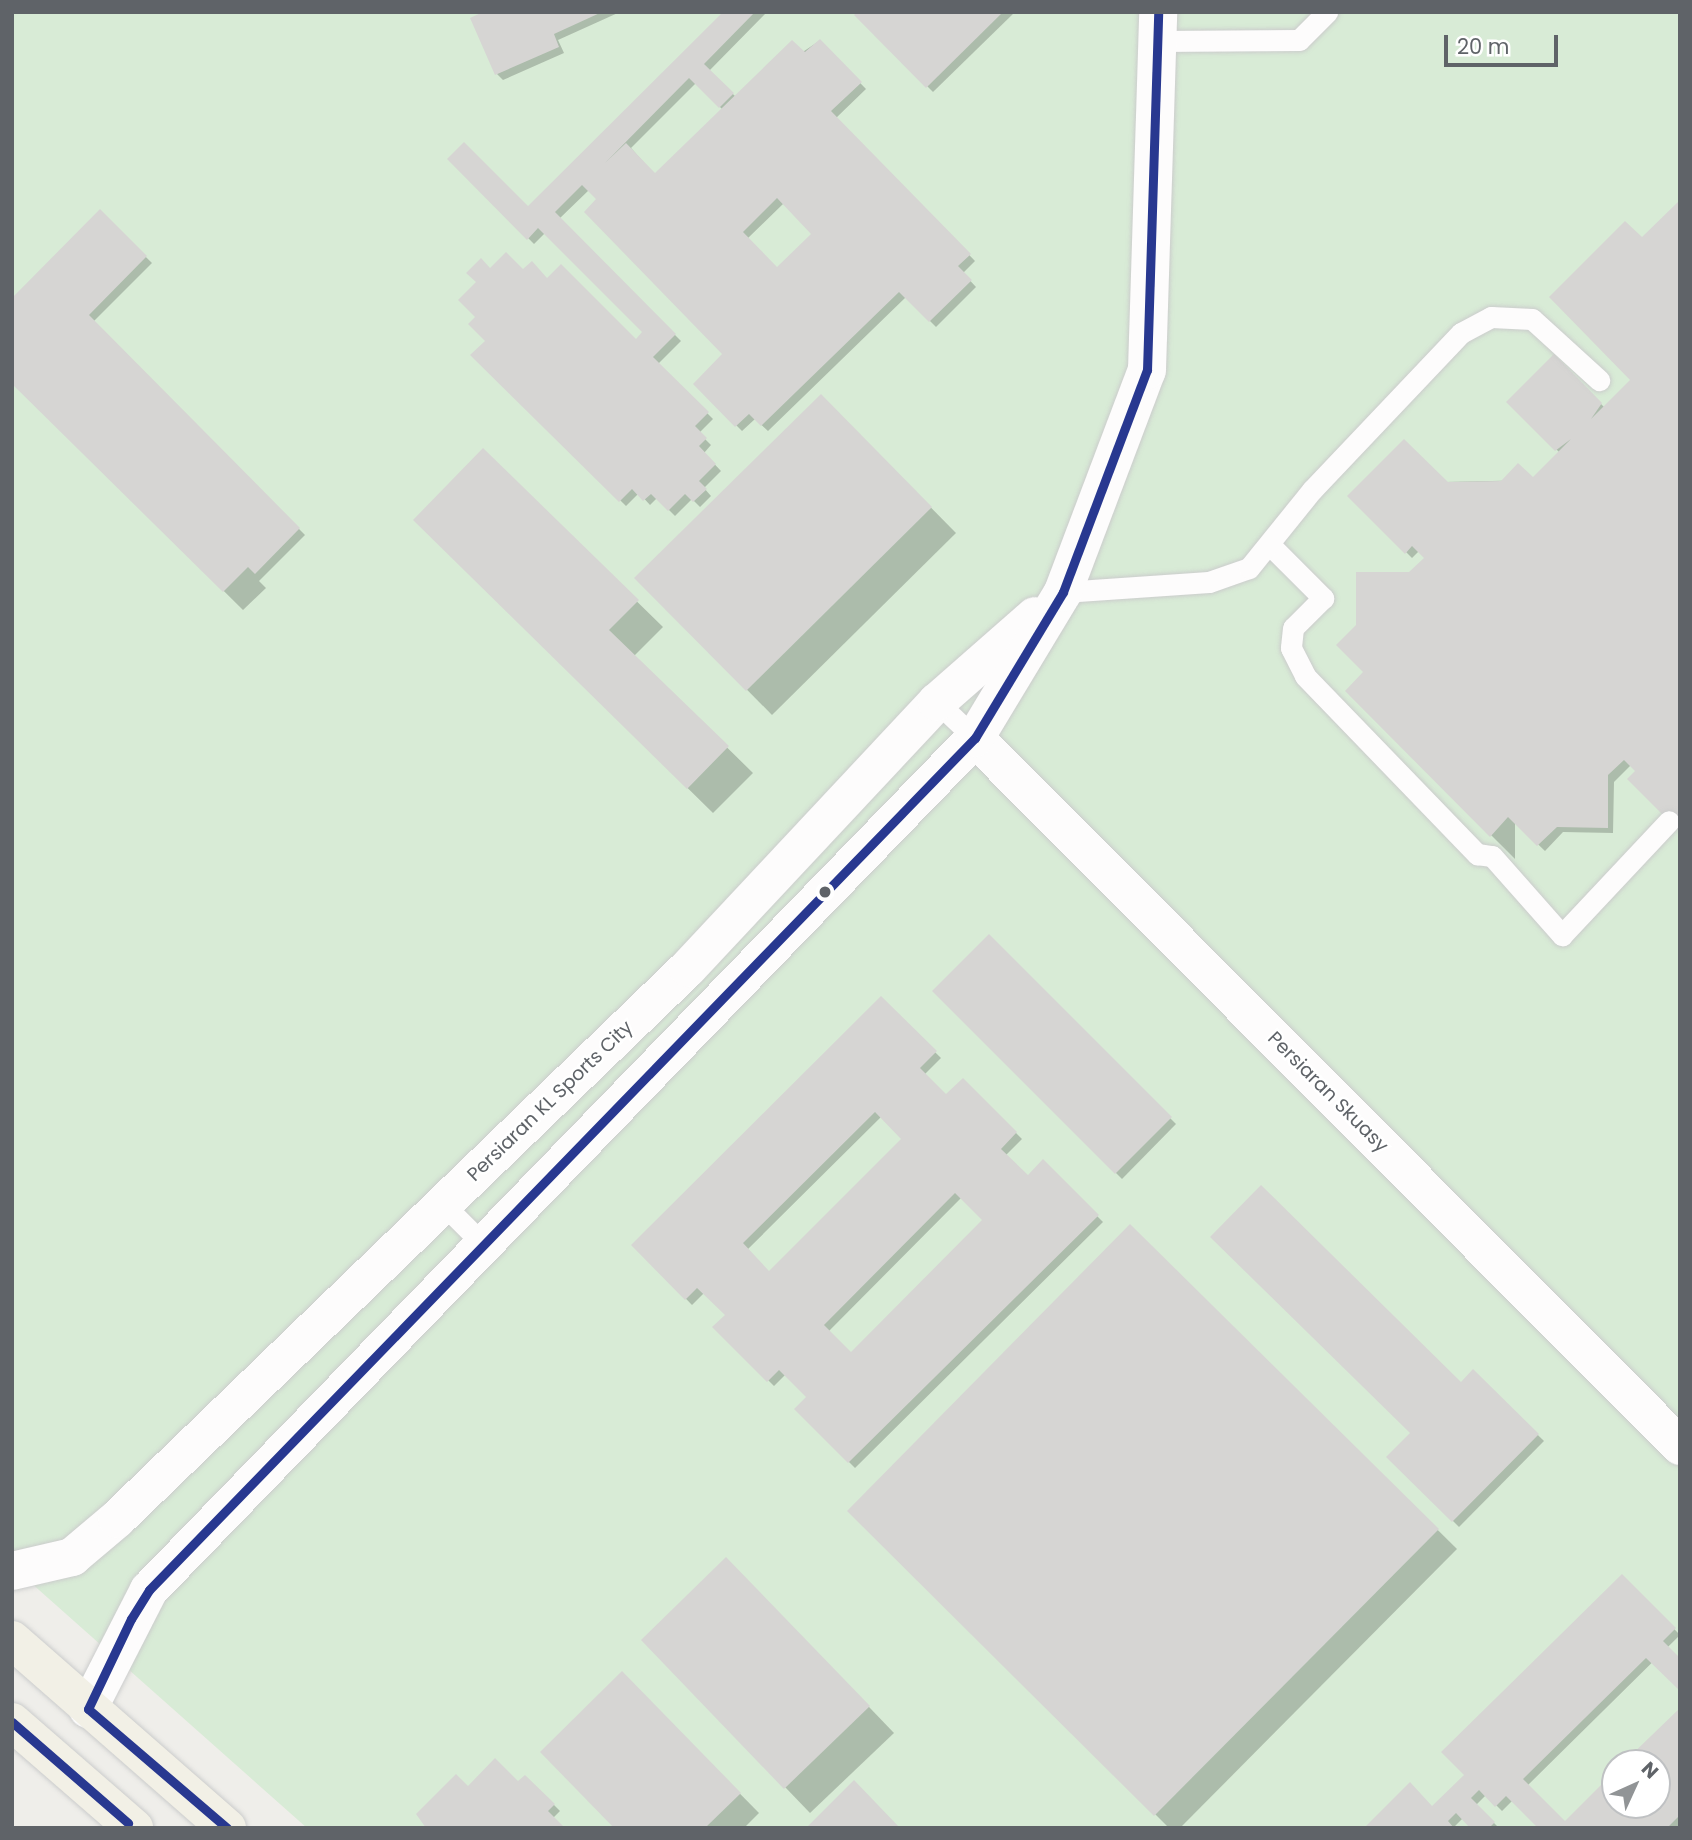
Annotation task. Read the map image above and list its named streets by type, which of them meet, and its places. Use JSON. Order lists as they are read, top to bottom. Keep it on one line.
{"streets":{"street":["Persiaran Skuasy","Persiaran KL Sports City"]},"crossings":[["Persiaran Skuasy","Persiaran KL Sports City"]],"scale_bar":"20 m","north":"top right"}
